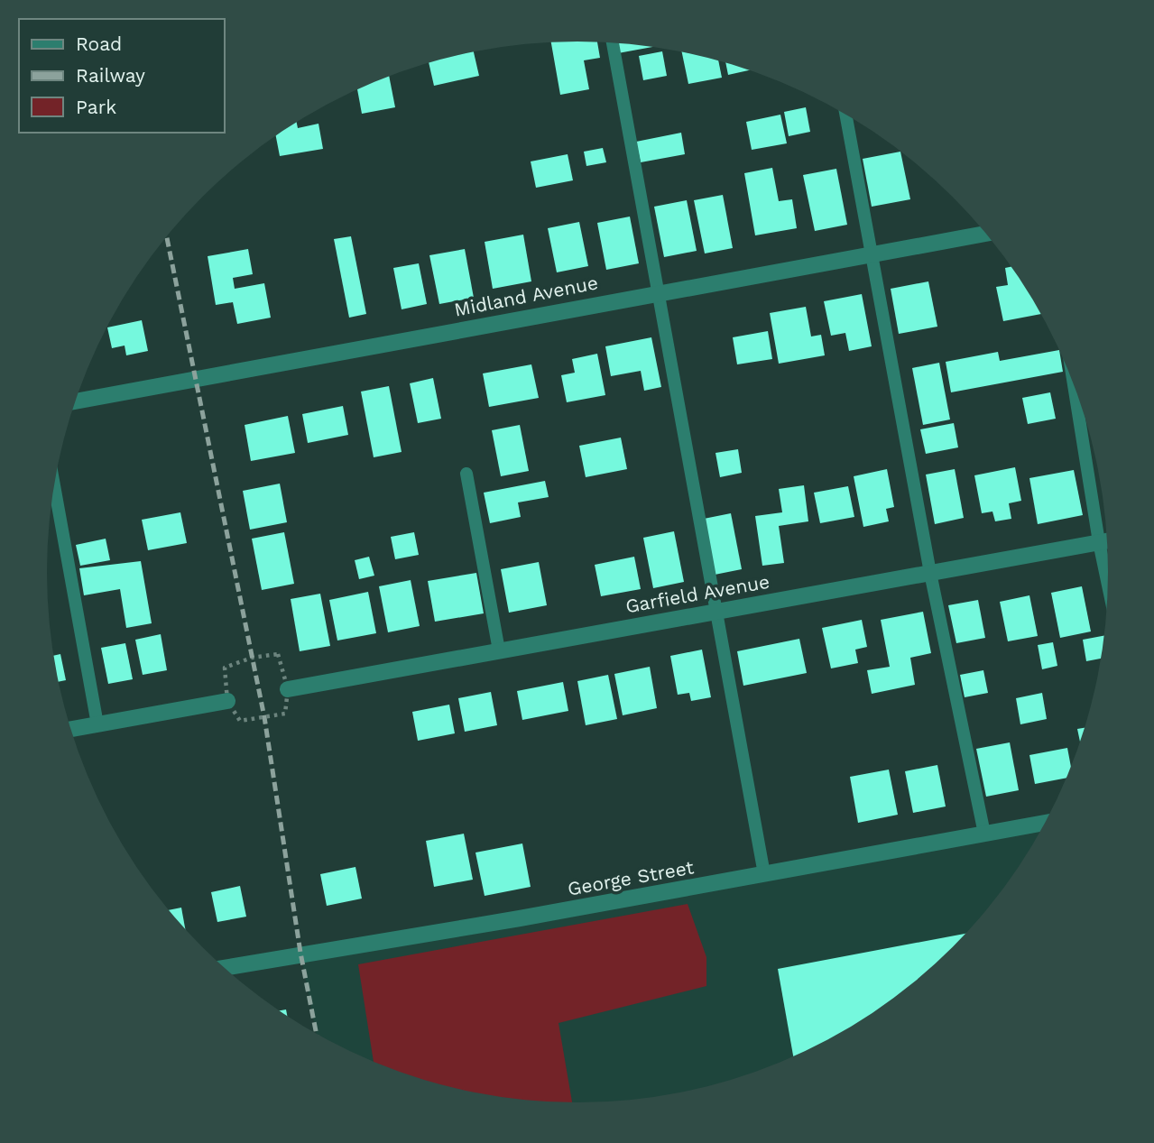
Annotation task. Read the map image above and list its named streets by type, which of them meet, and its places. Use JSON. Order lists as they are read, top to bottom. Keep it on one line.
{"streets":{"street":["Midland Avenue","Garfield Avenue","George Street"]},"legend":["Road","Railway","Park"]}
